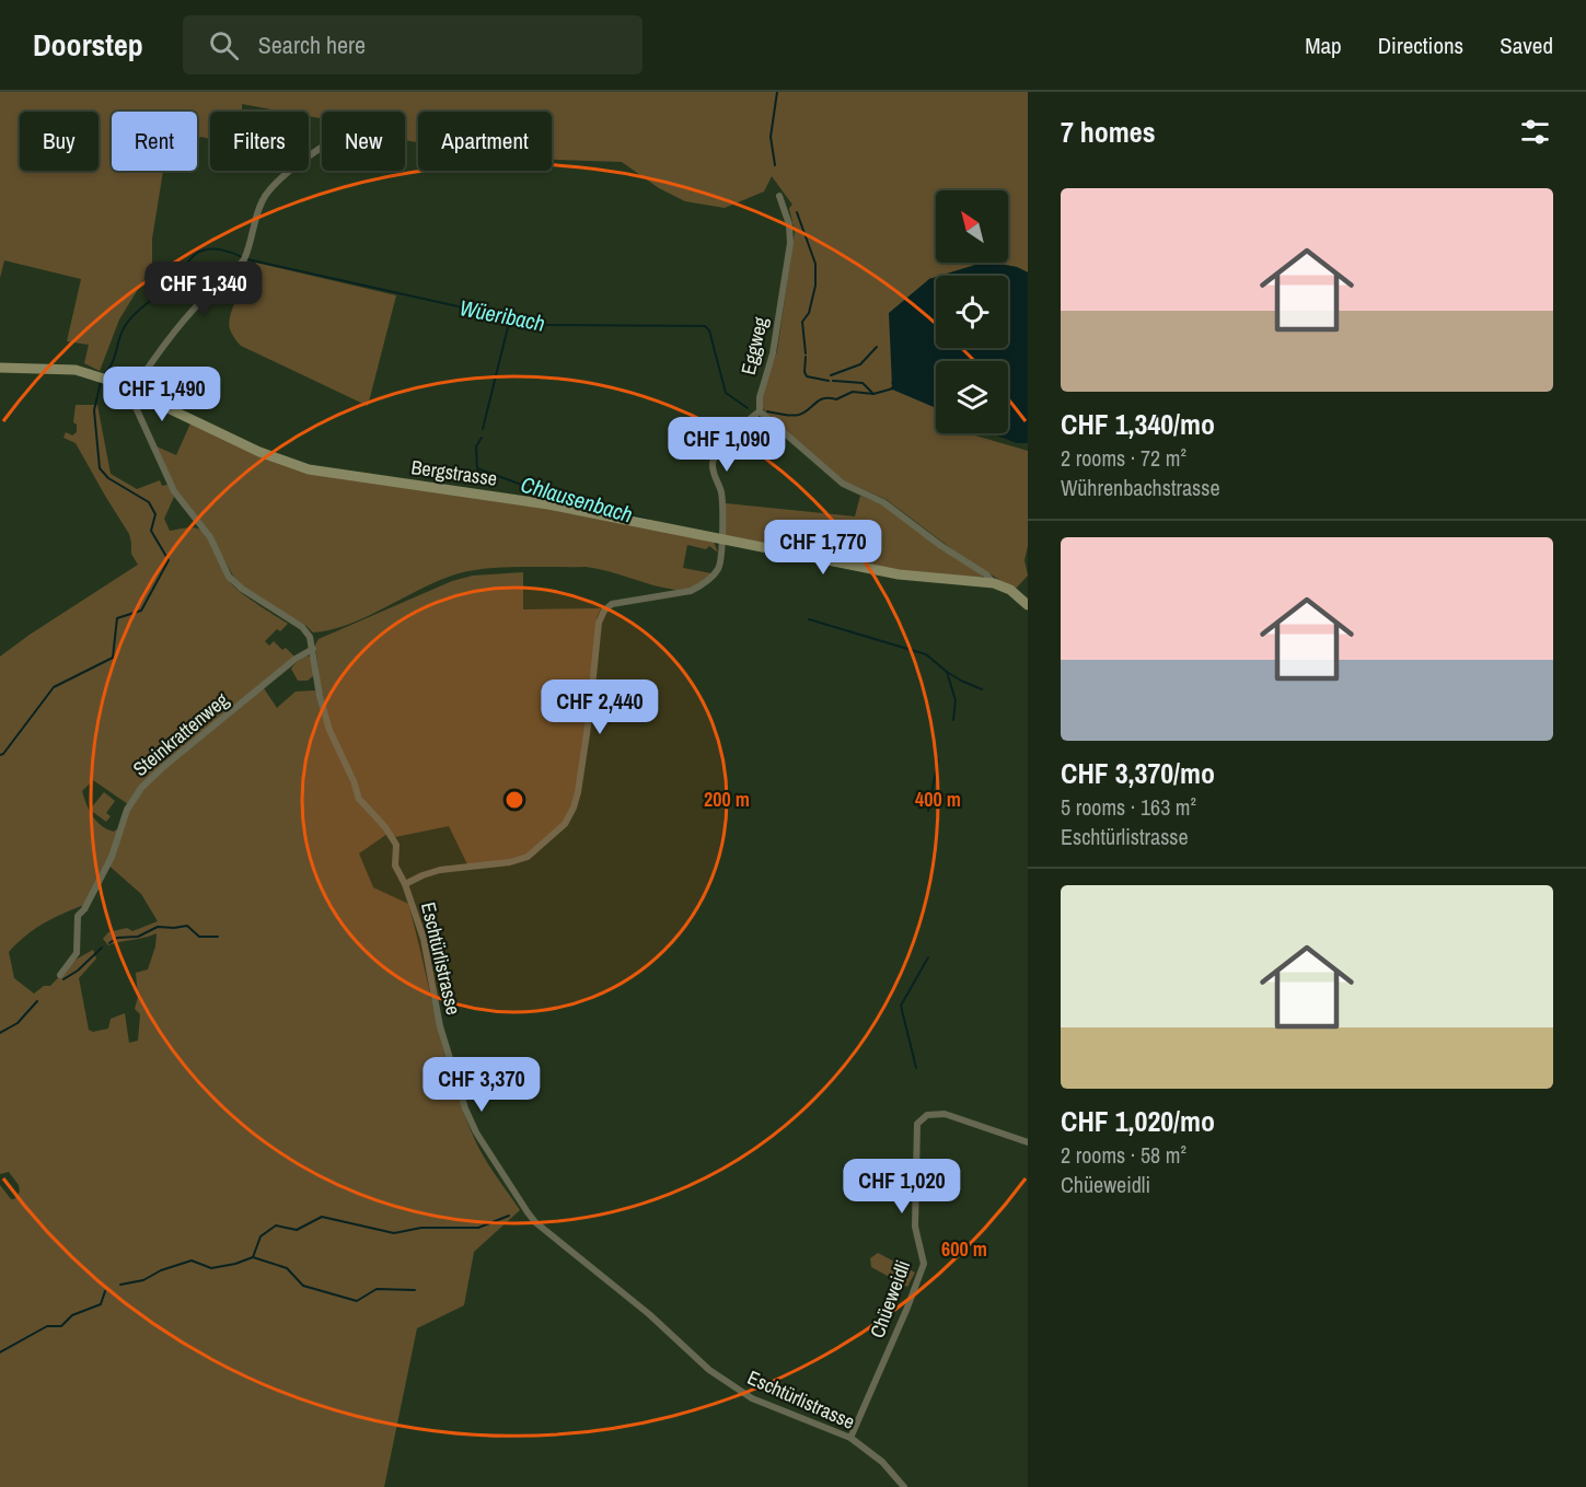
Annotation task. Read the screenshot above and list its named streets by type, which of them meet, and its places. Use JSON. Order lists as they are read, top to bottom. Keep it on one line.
{"streets":{"street":["Eggweg","Bergstrasse","Steinkrattenweg","Eschtürlistrasse","Chüeweidli"]},"crossings":[["Bergstrasse","Eschtürlistrasse"],["Steinkrattenweg","Eschtürlistrasse"],["Eschtürlistrasse","Chüeweidli"]],"water":["Wüeribach","Chlausenbach"],"north":"top left","page":{"header":"Doorstep","search":"Search here","nav":["Map","Directions","Saved"],"heading":"7 homes","chip":["Buy","Rent","Filters","New","Apartment"],"list":[{"name":"CHF 1,340/mo","note":"2 rooms · 72 m² · Wührenbachstrasse"},{"name":"CHF 3,370/mo","note":"5 rooms · 163 m² · Eschtürlistrasse"},{"name":"CHF 1,020/mo","note":"2 rooms · 58 m² · Chüeweidli"}],"price":["CHF 1,340","CHF 1,490","CHF 1,090","CHF 1,770","CHF 2,440","CHF 3,370","CHF 1,020"]},"rings":["200 m","400 m","600 m"]}
